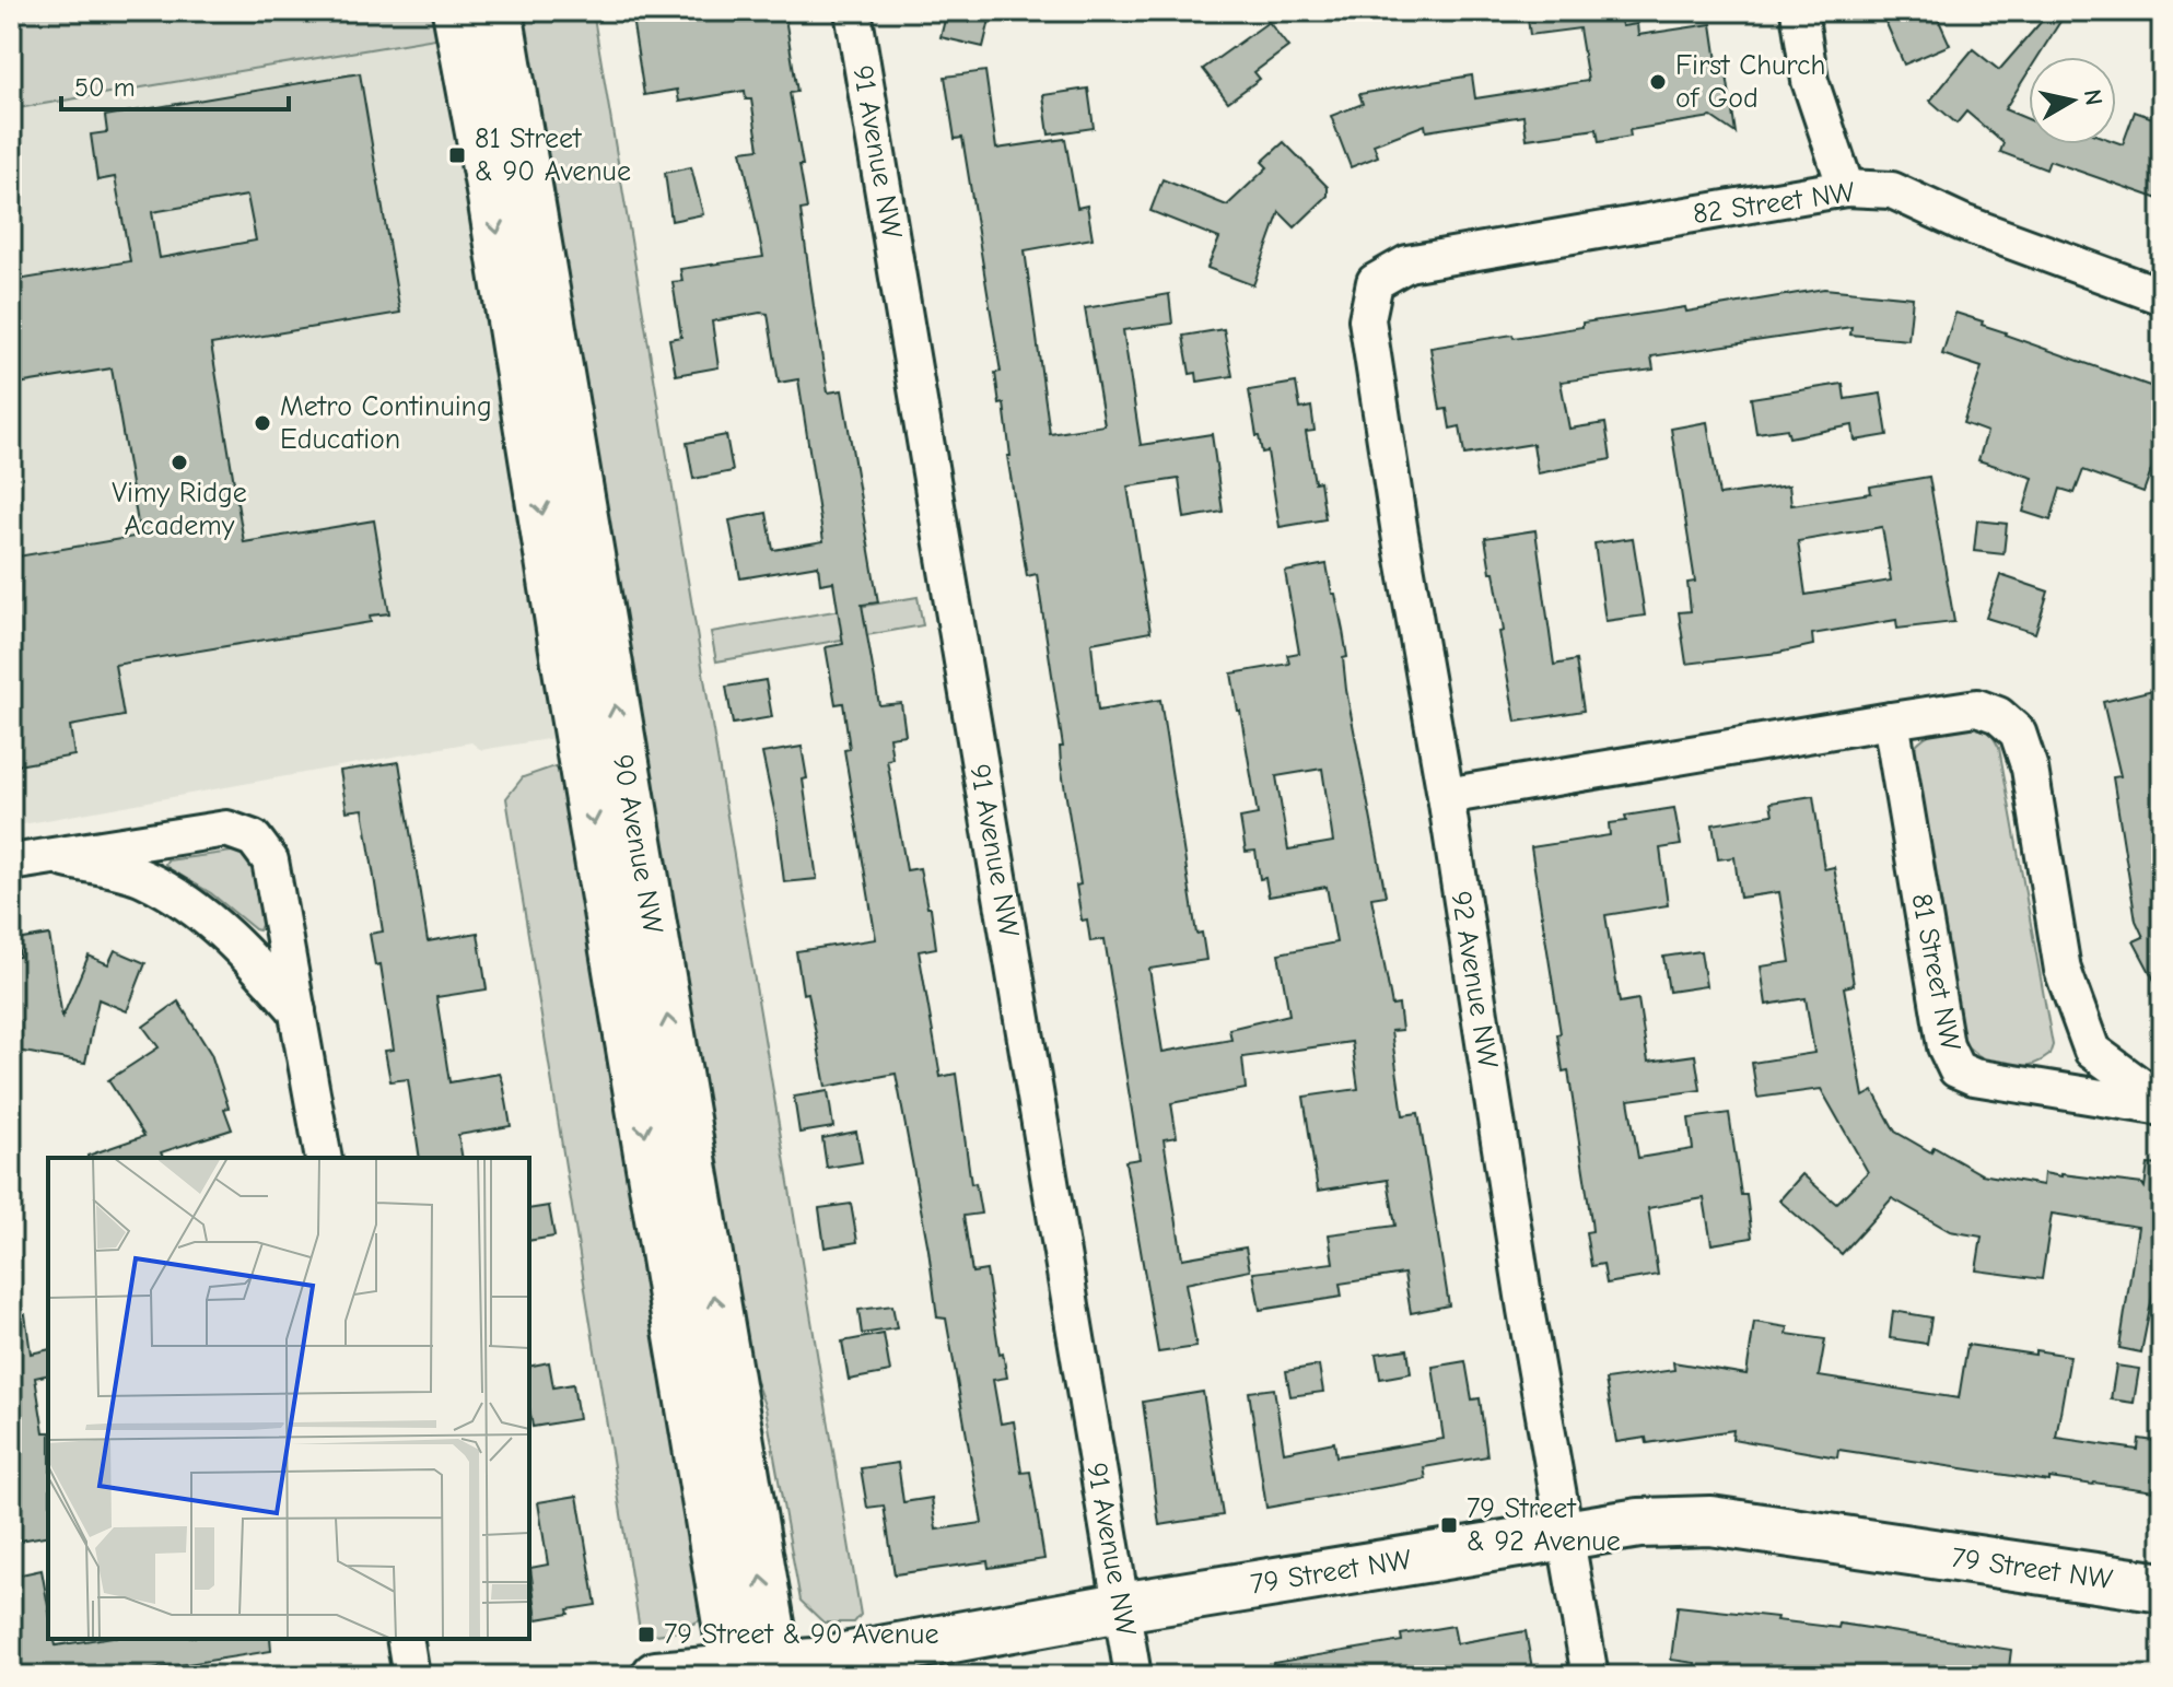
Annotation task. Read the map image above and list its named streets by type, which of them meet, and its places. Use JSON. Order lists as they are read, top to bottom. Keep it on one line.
{"streets":{"main road":["90 Avenue NW","79 Street NW"],"street":["91 Avenue NW","82 Street NW","81 Street NW","92 Avenue NW"]},"crossings":[["91 Avenue NW","79 Street NW"],["82 Street NW","92 Avenue NW"],["90 Avenue NW","79 Street NW"],["81 Street NW","92 Avenue NW"],["92 Avenue NW","79 Street NW"]],"places":{"other":["First Church of God","Metro Continuing Education","Vimy Ridge Academy"],"transit":["81 Street & 90 Avenue","79 Street & 92 Avenue","79 Street & 90 Avenue"]},"scale_bar":"50 m","north":"right"}
